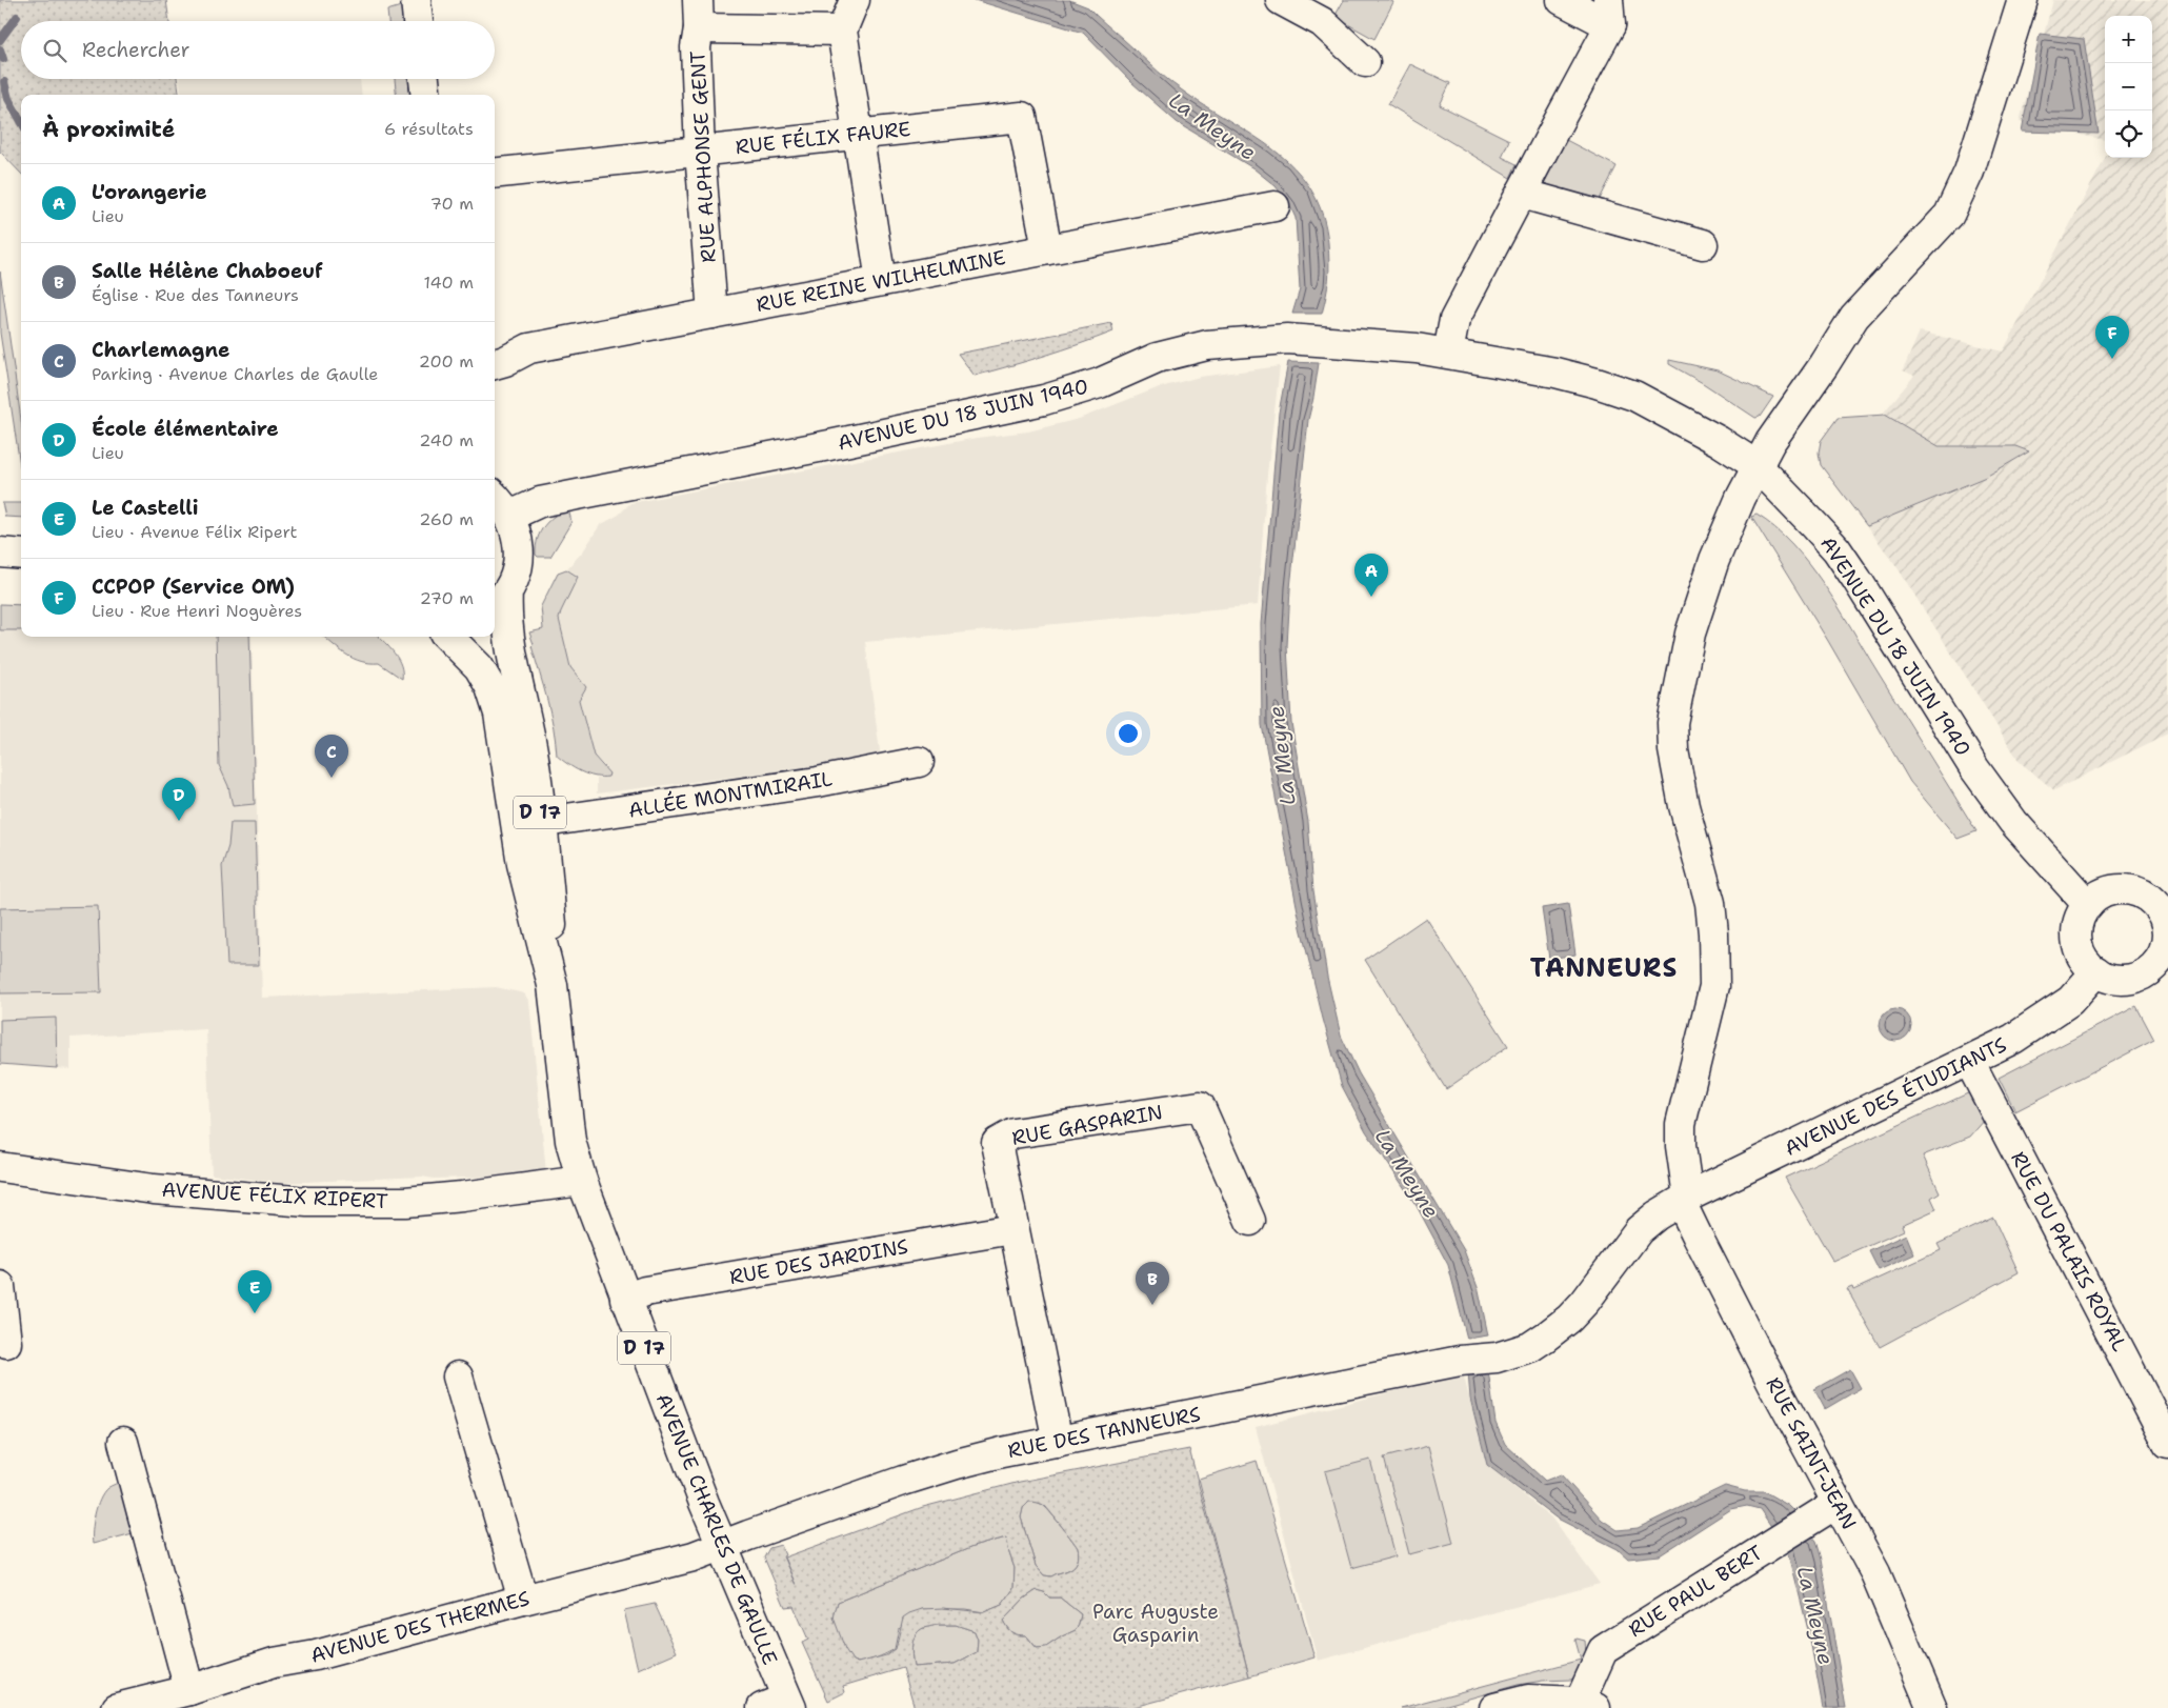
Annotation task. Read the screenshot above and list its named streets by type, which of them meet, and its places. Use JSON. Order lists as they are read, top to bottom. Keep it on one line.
{"streets":{"street":["RUE FÉLIX FAURE","RUE ALPHONSE GENT","RUE REINE WILHELMINE","AVENUE DU 18 JUIN 1940","ALLÉE MONTMIRAIL","D 17","AVENUE DES ÉTUDIANTS","RUE GASPARIN","AVENUE FÉLIX RIPERT","RUE DU PALAIS ROYAL","RUE DES JARDINS","RUE DES TANNEURS","RUE SAINT-JEAN","AVENUE CHARLES DE GAULLE","RUE PAUL BERT","AVENUE DES THERMES"]},"crossings":[["RUE FÉLIX FAURE","RUE ALPHONSE GENT"],["RUE FÉLIX FAURE","RUE REINE WILHELMINE"],["RUE ALPHONSE GENT","RUE REINE WILHELMINE"],["AVENUE DU 18 JUIN 1940","D 17"],["AVENUE DU 18 JUIN 1940","AVENUE DES ÉTUDIANTS"],["AVENUE DU 18 JUIN 1940","RUE SAINT-JEAN"],["ALLÉE MONTMIRAIL","AVENUE CHARLES DE GAULLE"],["D 17","AVENUE CHARLES DE GAULLE"],["AVENUE DES ÉTUDIANTS","RUE DU PALAIS ROYAL"],["AVENUE DES ÉTUDIANTS","RUE DES TANNEURS"],["AVENUE DES ÉTUDIANTS","RUE SAINT-JEAN"],["RUE GASPARIN","RUE DES JARDINS"],["RUE GASPARIN","RUE DES TANNEURS"],["AVENUE FÉLIX RIPERT","AVENUE CHARLES DE GAULLE"],["RUE DES JARDINS","AVENUE CHARLES DE GAULLE"],["RUE DES TANNEURS","AVENUE CHARLES DE GAULLE"],["RUE DES TANNEURS","AVENUE DES THERMES"],["RUE SAINT-JEAN","RUE PAUL BERT"],["AVENUE CHARLES DE GAULLE","AVENUE DES THERMES"]],"districts":["TANNEURS"],"water":["La Meyne"],"parks":["Parc Auguste Gasparin"],"page":{"map_buttons":["+","−"],"search":"Rechercher","heading":["À proximité","6 résultats"],"list":[{"mark":"A","name":"L'orangerie","note":"Lieu","value":"70 m"},{"mark":"B","name":"Salle Hélène Chaboeuf","note":"Église · Rue des Tanneurs","value":"140 m"},{"mark":"C","name":"Charlemagne","note":"Parking · Avenue Charles de Gaulle","value":"200 m"},{"mark":"D","name":"École élémentaire","note":"Lieu","value":"240 m"},{"mark":"E","name":"Le Castelli","note":"Lieu · Avenue Félix Ripert","value":"260 m"},{"mark":"F","name":"CCPOP (Service OM)","note":"Lieu · Rue Henri Noguères","value":"270 m"}],"pins":["F","A","C","D","B","E"]}}
